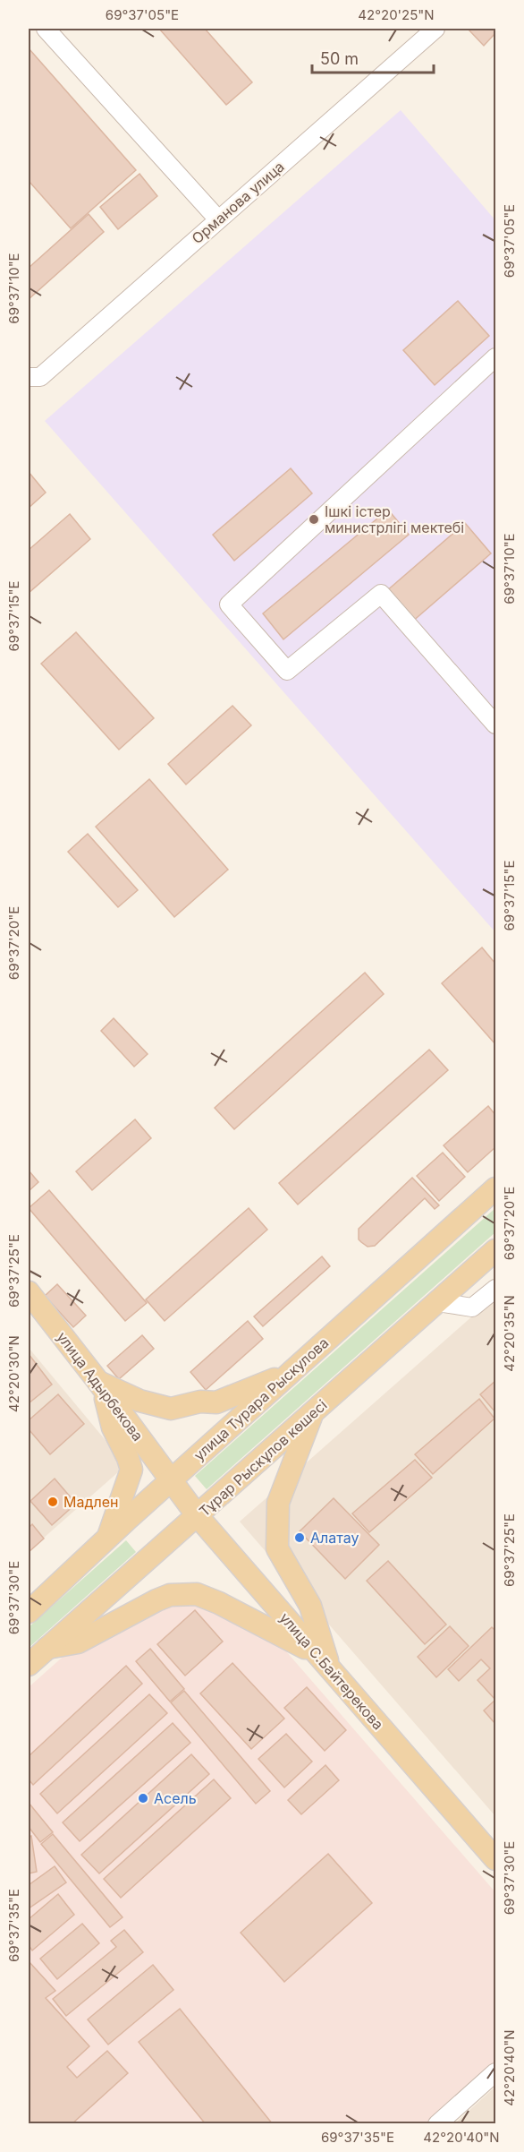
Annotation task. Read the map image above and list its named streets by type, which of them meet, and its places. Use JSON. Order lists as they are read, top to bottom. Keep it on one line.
{"streets":{"main road":["улица Адырбекова","улица Турара Рыскулова","Тұрар Рыскұлов көшесі","улица С.Байтерекова"],"street":["Орманова улица"]},"crossings":[["улица Адырбекова","улица Турара Рыскулова"],["улица Адырбекова","улица С.Байтерекова"],["улица Турара Рыскулова","улица С.Байтерекова"],["Тұрар Рыскұлов көшесі","улица С.Байтерекова"]],"places":["Ішкі істер министрлігі мектебі","Мадлен","Алатау","Асель"],"scale_bar":"50 m","coordinates":["69°37'05\"E","42°20'25\"N","69°37'10\"E","69°37'15\"E","69°37'20\"E","69°37'25\"E","42°20'35\"N","42°20'30\"N","69°37'30\"E","69°37'35\"E","42°20'40\"N"]}
